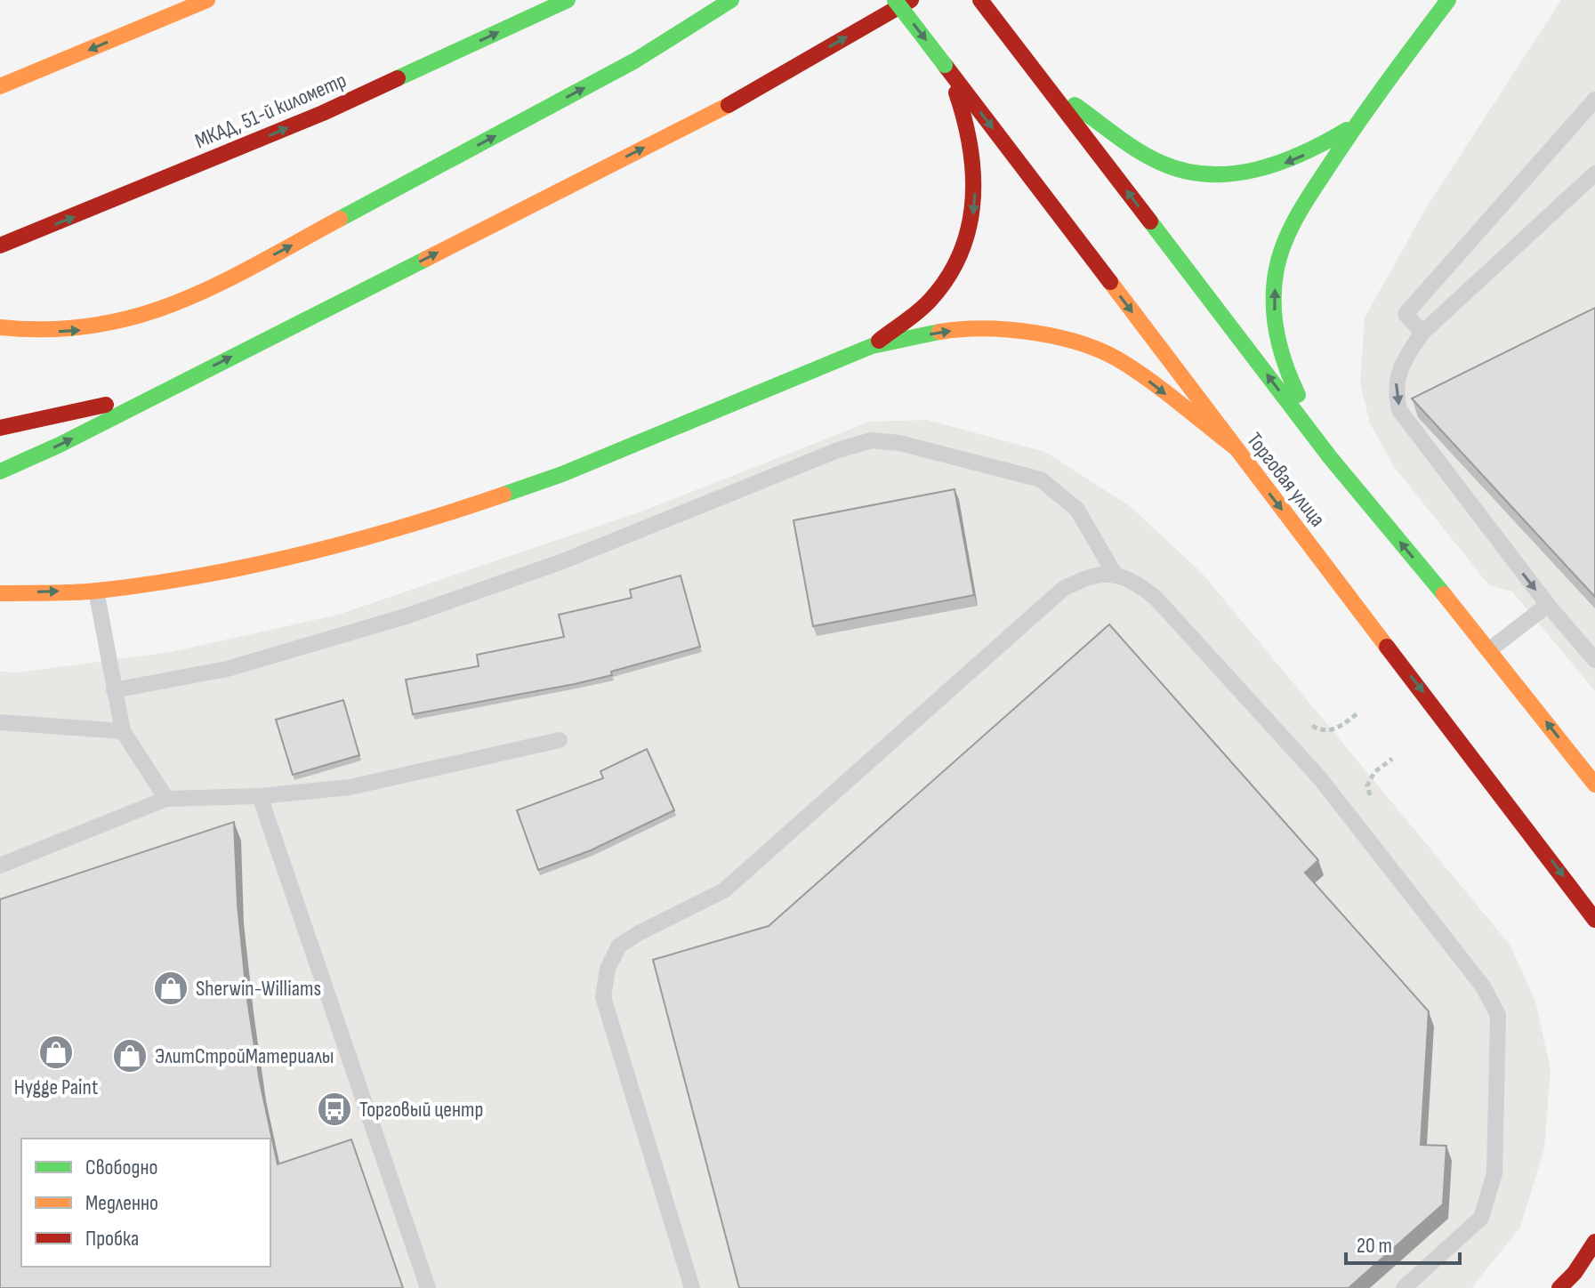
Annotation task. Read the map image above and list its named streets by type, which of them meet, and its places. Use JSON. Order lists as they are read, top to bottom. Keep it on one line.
{"streets":{"main road":["МКАД, 51-й километр","Торговая улица"]},"places":{"shop":["Sherwin-Williams","Hygge Paint","ЭлитСтройМатериалы"],"bus stop":["Торговый центр"]},"legend":["Свободно","Медленно","Пробка"],"scale_bar":"20 m"}
